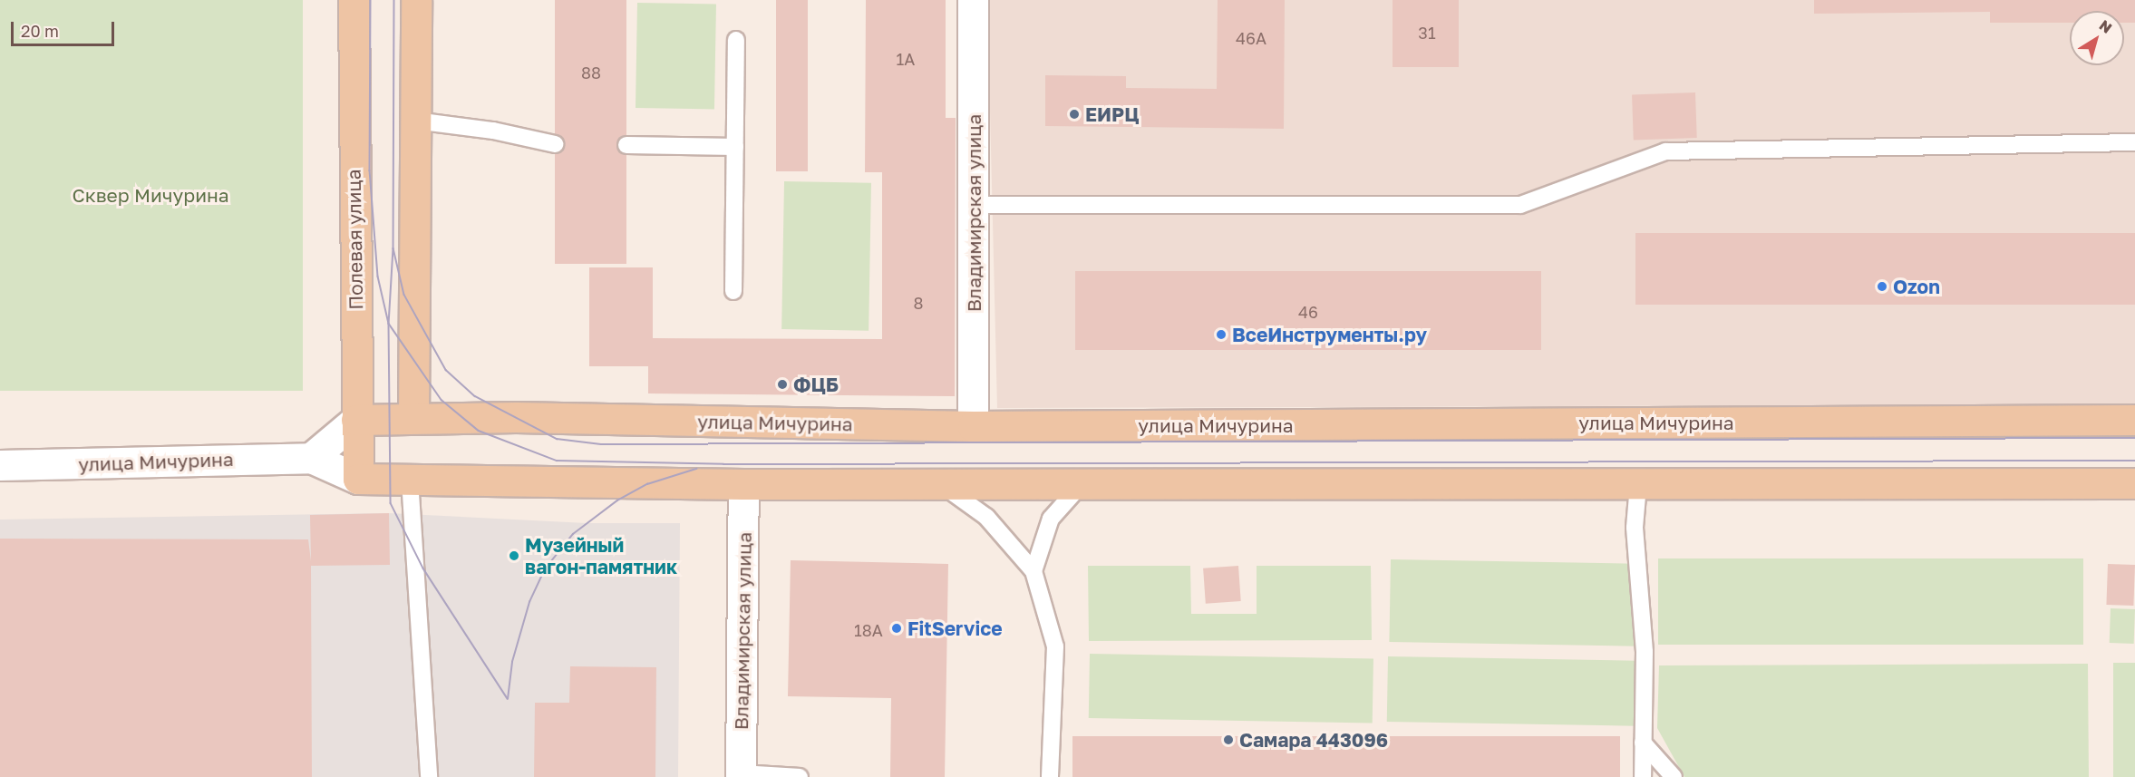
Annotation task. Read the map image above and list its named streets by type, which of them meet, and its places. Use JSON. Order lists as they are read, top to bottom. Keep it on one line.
{"streets":{"main road":["Полевая улица","улица Мичурина"],"street":["Владимирская улица"]},"crossings":[["Владимирская улица","улица Мичурина"],["Полевая улица","улица Мичурина"]],"parks":["Сквер Мичурина"],"places":["ЕИРЦ","Ozon","ВсеИнструменты.ру","ФЦБ","Музейный вагон-памятник","FitService","Самара 443096"],"house_numbers":["31","46А","1А","88","8","46","18А"],"scale_bar":"20 m","north":"top right"}
